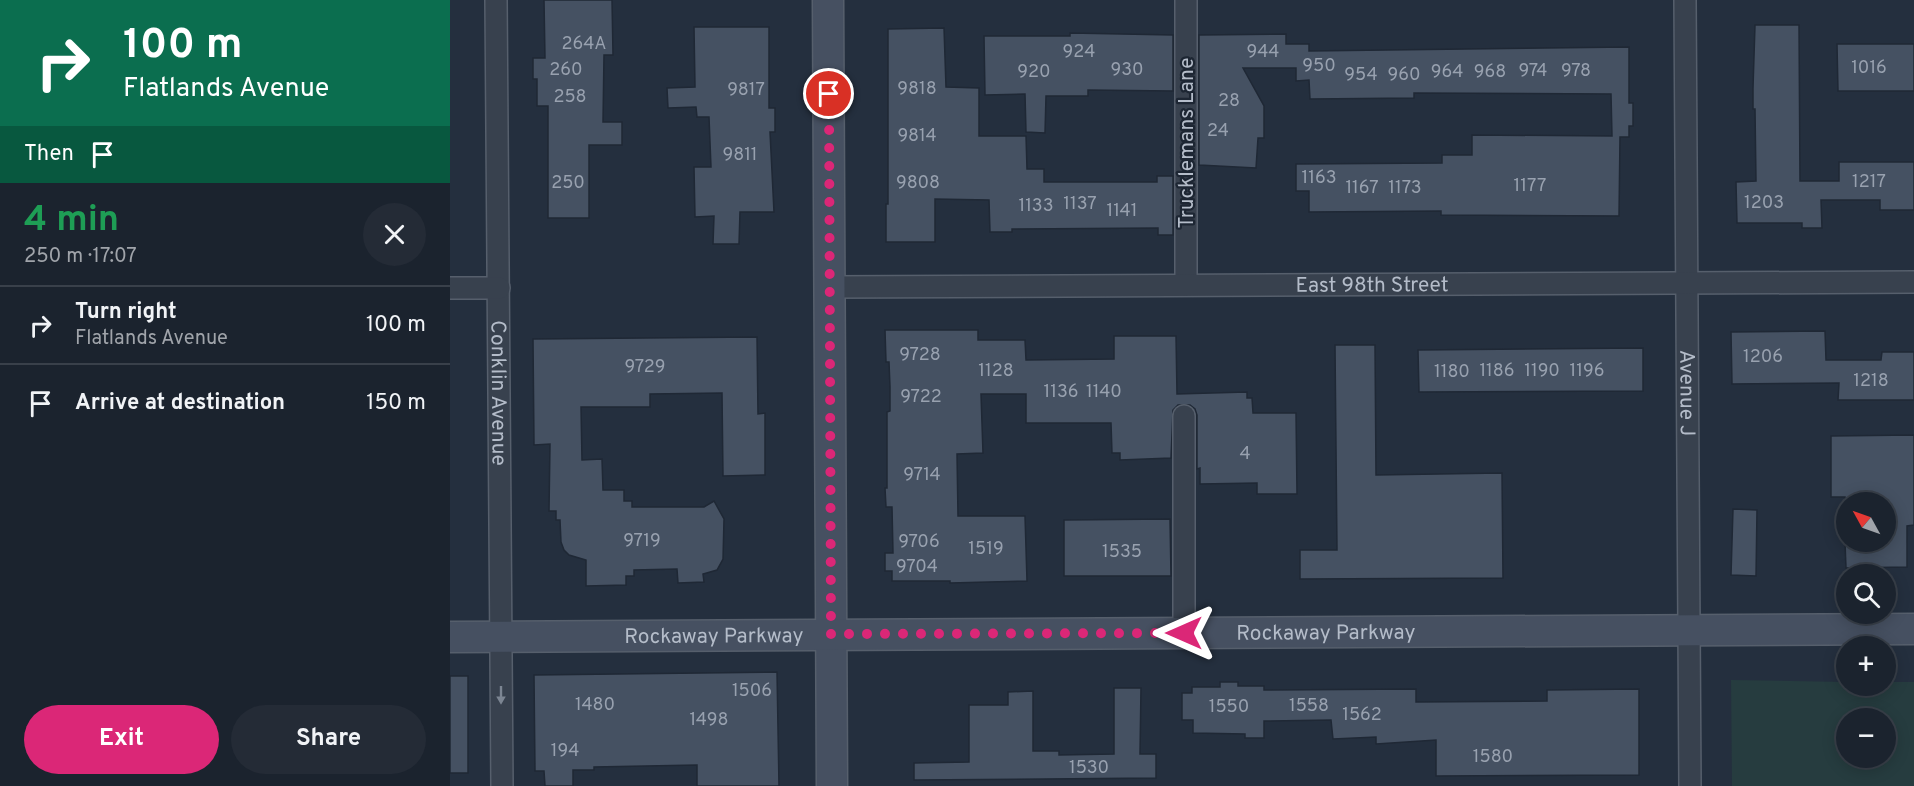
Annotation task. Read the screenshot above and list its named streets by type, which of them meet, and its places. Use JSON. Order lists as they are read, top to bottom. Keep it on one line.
{"streets":{"main road":["Rockaway Parkway"],"street":["Trucklemans Lane","East 98th Street","Conklin Avenue","Avenue J"]},"crossings":[["Trucklemans Lane","East 98th Street"],["East 98th Street","Avenue J"],["Conklin Avenue","Rockaway Parkway"],["Avenue J","Rockaway Parkway"]],"house_numbers":["264A","924","944","950","1016","260","930","974","978","920","964","968","954","960","9818","9817","258","28","24","9814","9811","1163","1217","250","9808","1177","1167","1173","1203","1137","1133","1141","9728","1206","9729","1128","1186","1190","1196","1180","1218","1136","1140","9722","4","9714","9719","9706","1519","1535","9704","1506","1480","1558","1550","1562","1498","194","1580","1530"],"north":"top left","page":{"turn":["100 m","Flatlands Avenue"],"then":"Then","heading":["4 min","250 m · 17:07"],"list":[{"name":"Turn right","note":"Flatlands Avenue","value":"100 m"},{"name":"Arrive at destination","value":"150 m"}],"map_buttons":["+","−"],"buttons":["Exit","Share"]}}
